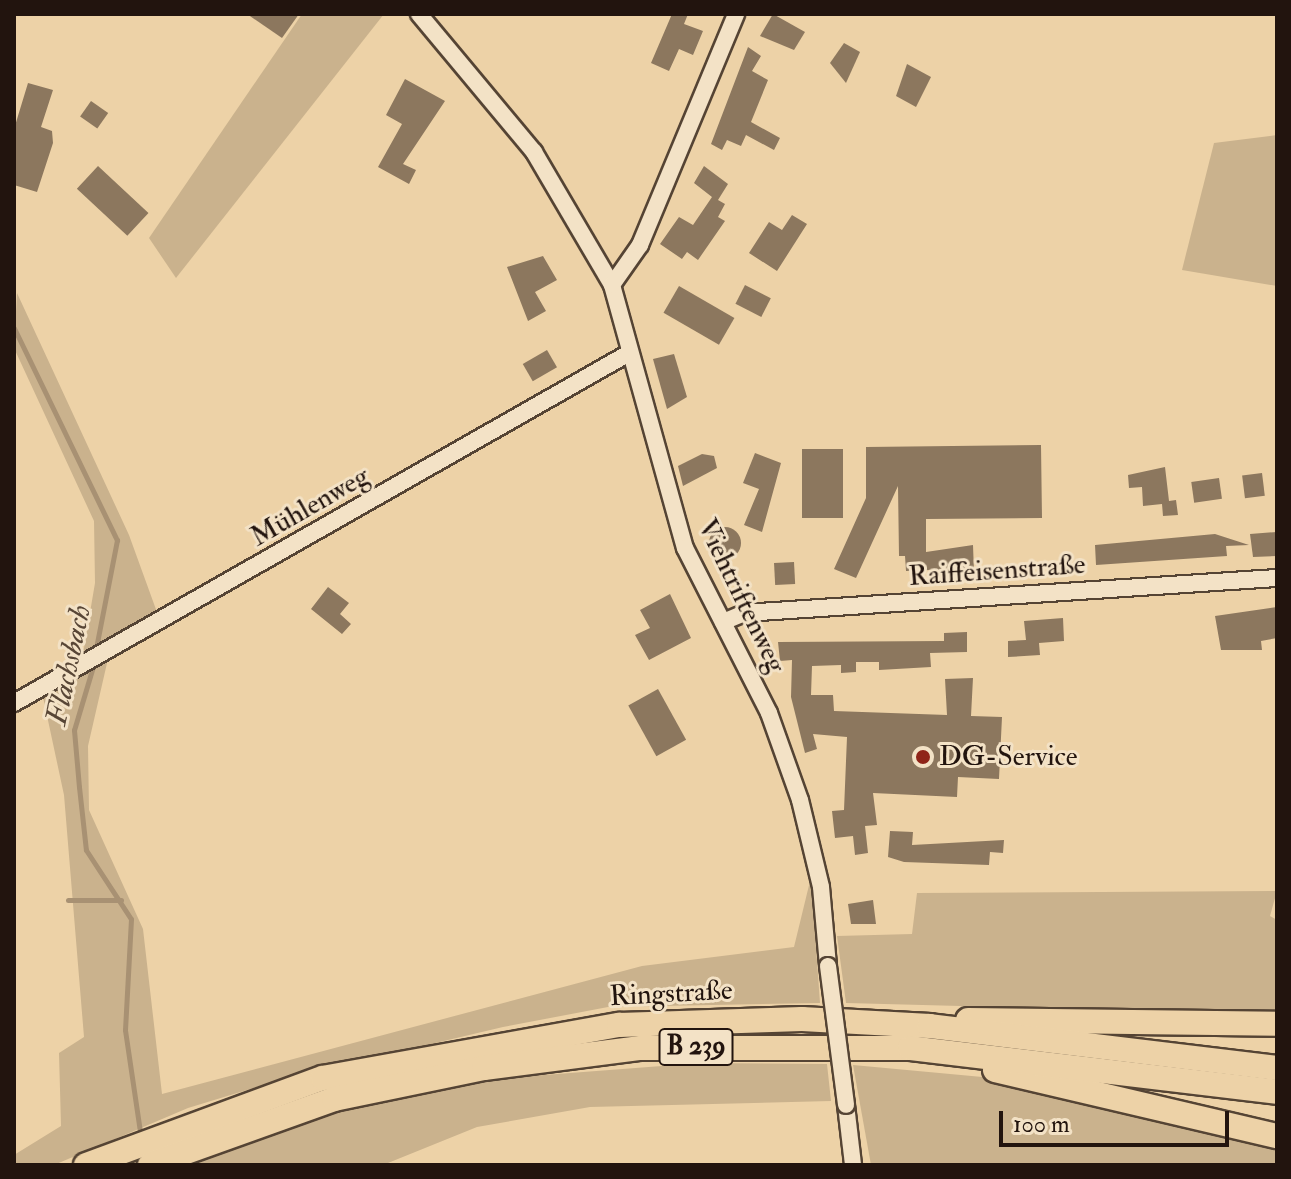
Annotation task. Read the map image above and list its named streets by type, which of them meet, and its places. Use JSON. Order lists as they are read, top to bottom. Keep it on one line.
{"streets":{"highway":["Ringstraße","B 239"],"street":["Mühlenweg","Raiffeisenstraße","Viehtriftenweg"]},"crossings":[["Mühlenweg","Viehtriftenweg"],["Raiffeisenstraße","Viehtriftenweg"]],"water":["Flachsbach"],"places":["DG-Service"],"scale_bar":"100 m"}
